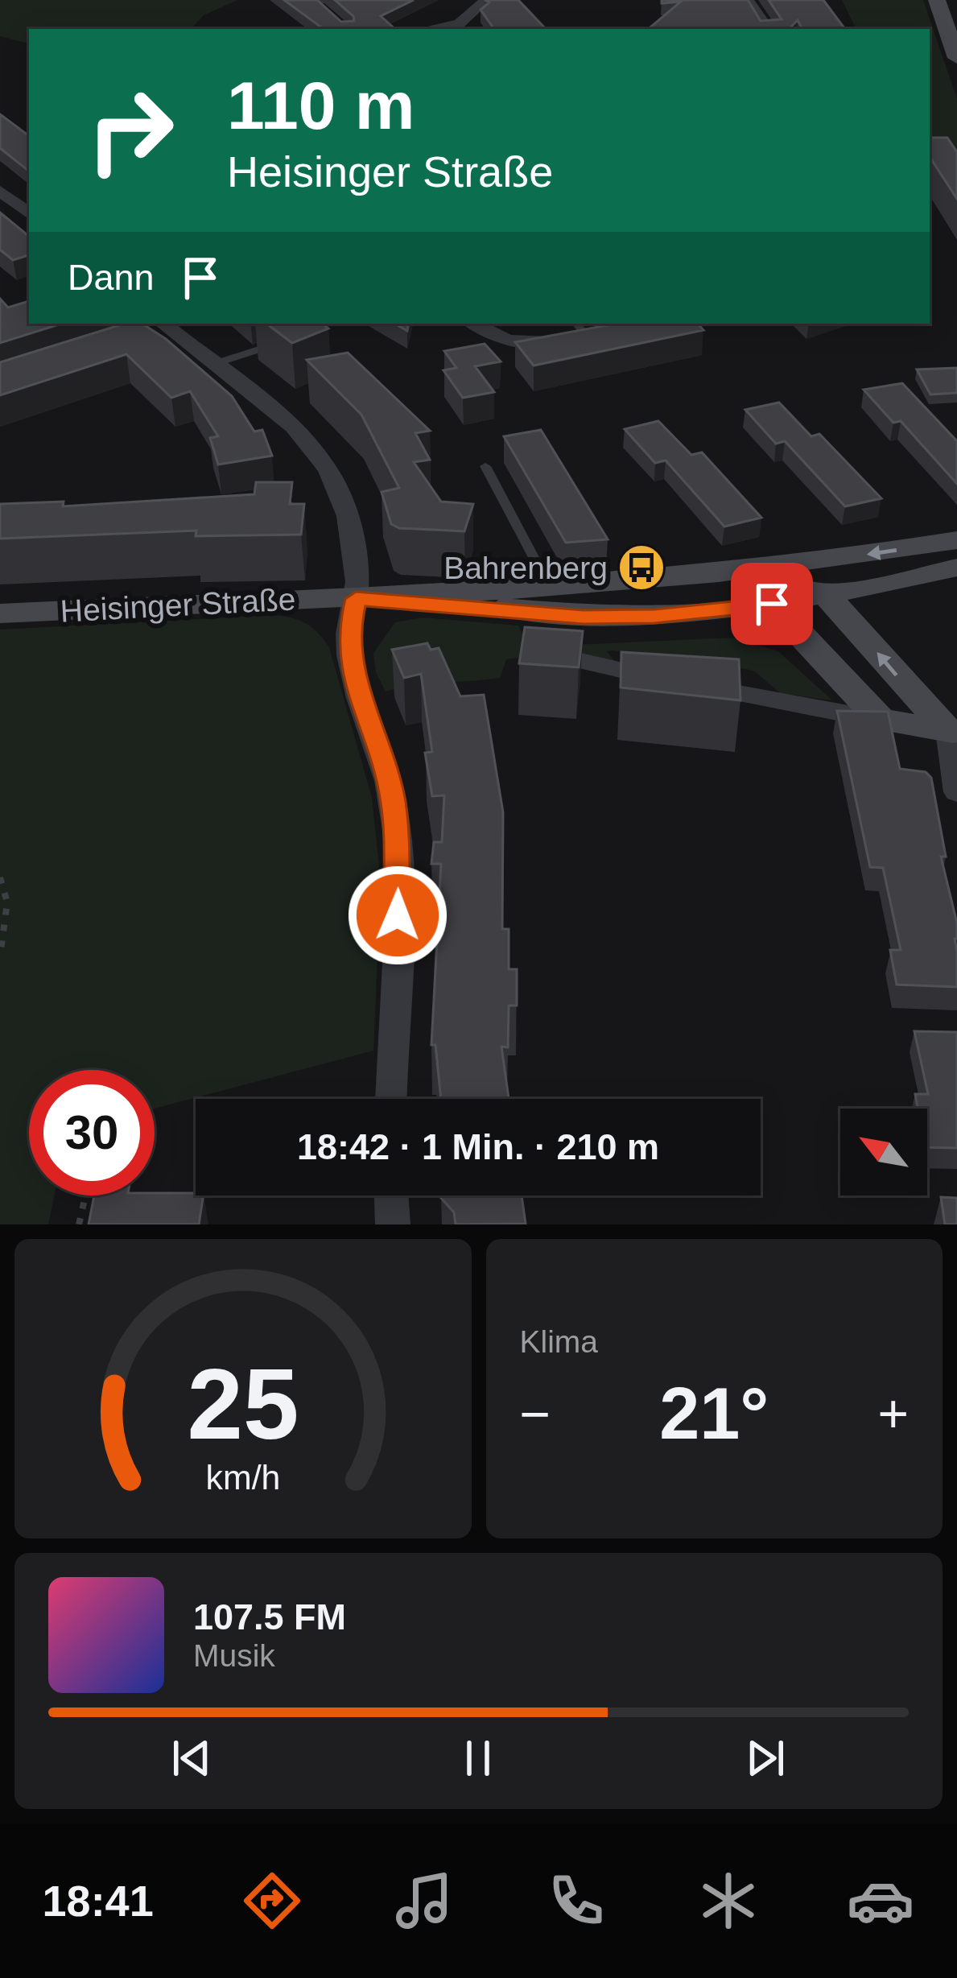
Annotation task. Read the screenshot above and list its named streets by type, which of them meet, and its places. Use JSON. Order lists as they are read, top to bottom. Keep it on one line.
{"streets":{"main road":["Heisinger Straße"]},"places":{"bus stop":["Bahrenberg"]},"north":"top left","page":{"turn":["110 m","Heisinger Straße"],"then":"Dann","limit":"30","trip":"18:42 · 1 Min. · 210 m","tile":"Klima","heat":["−","21°","+"],"song":["107.5 FM","Musik"],"tabs":"18:41","gauge":["25","km/h"]}}
